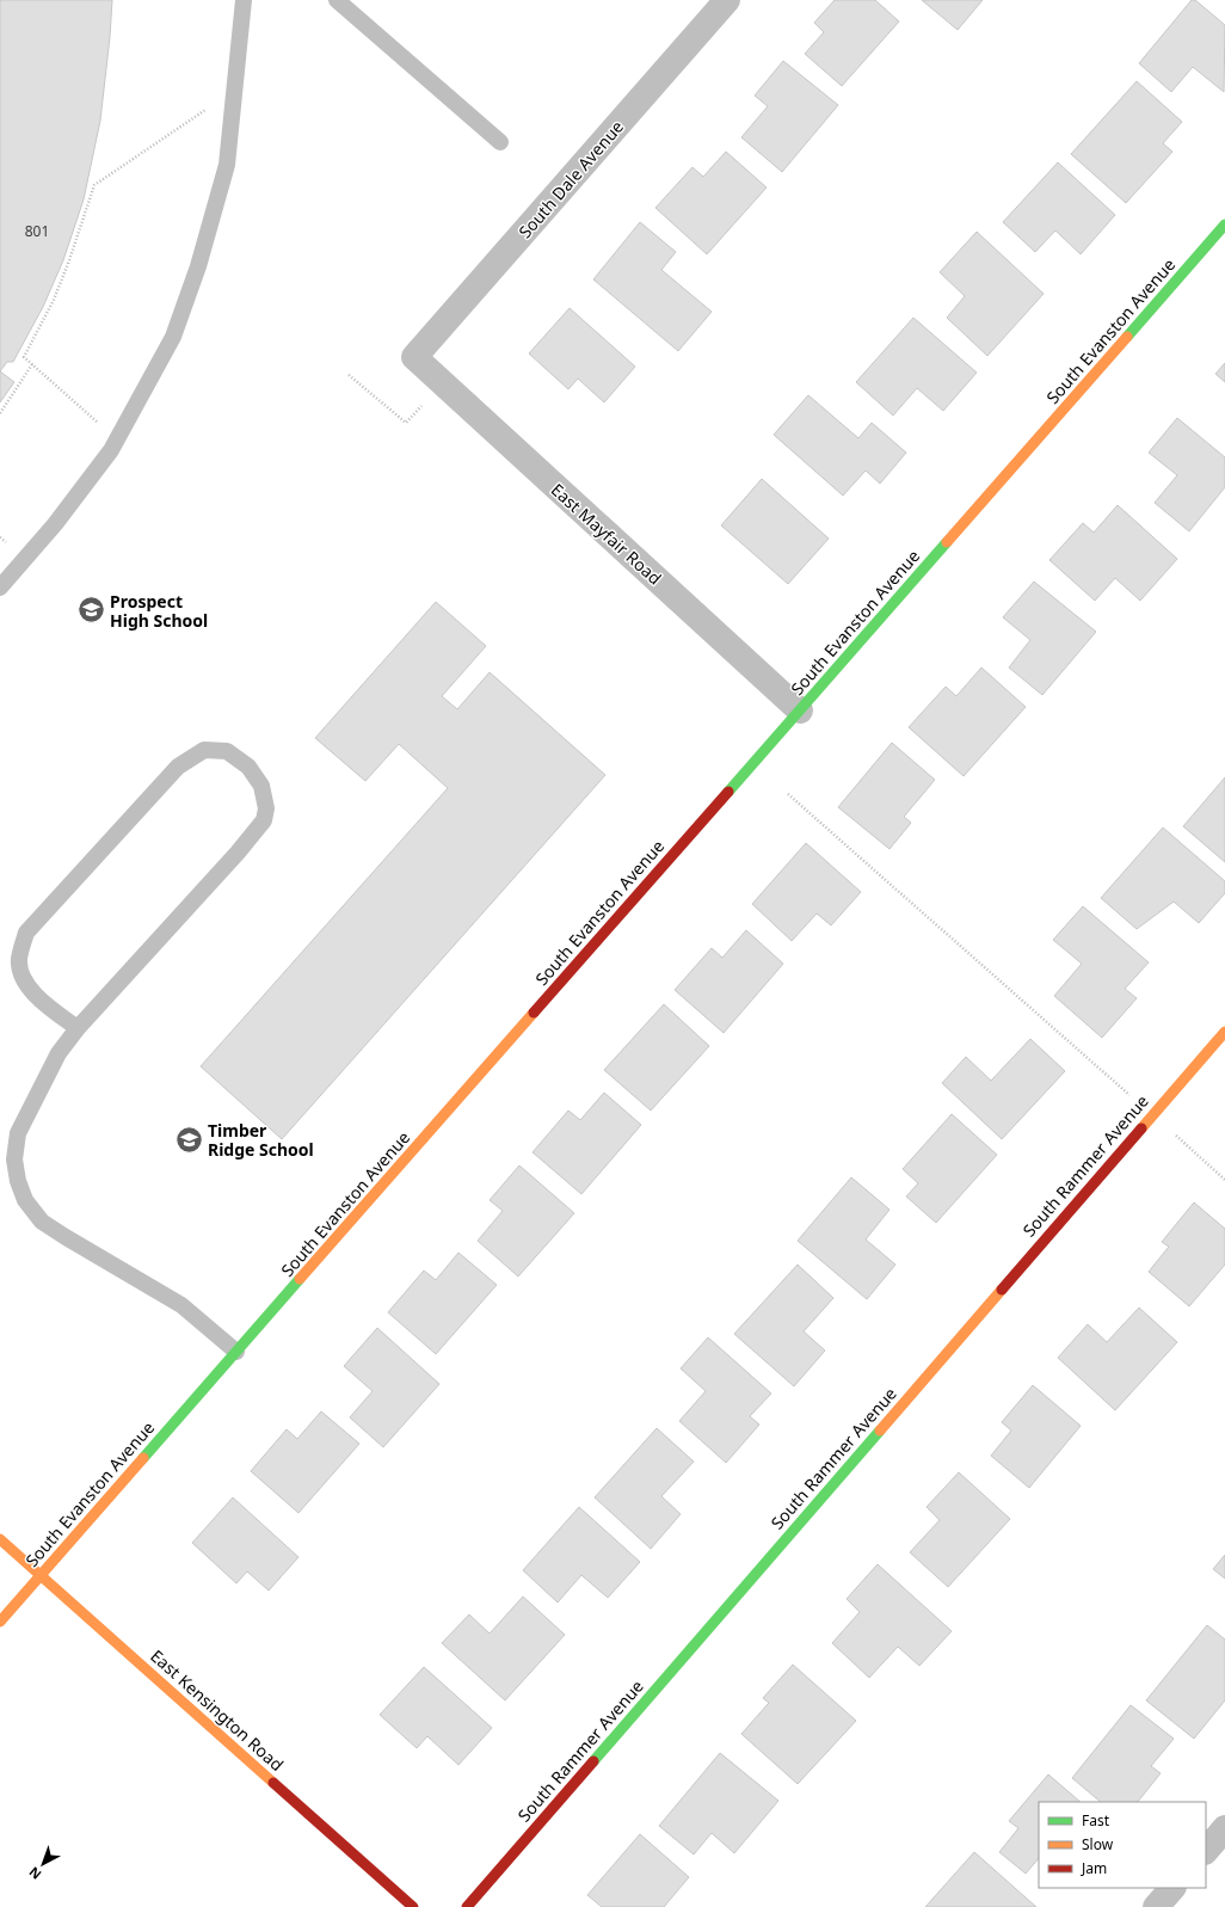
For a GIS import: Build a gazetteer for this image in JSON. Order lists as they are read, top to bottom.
{
  "streets": {
    "street": [
      "South Dale Avenue",
      "South Evanston Avenue",
      "East Mayfair Road",
      "South Rammer Avenue",
      "East Kensington Road"
    ]
  },
  "crossings": [
    ["South Dale Avenue", "East Mayfair Road"],
    ["South Evanston Avenue", "East Mayfair Road"],
    ["South Evanston Avenue", "East Kensington Road"]
  ],
  "places": {
    "school or university": ["Prospect High School", "Timber Ridge School"]
  },
  "house_numbers": ["801"],
  "legend": ["Fast", "Slow", "Jam"],
  "north": "bottom left"
}
